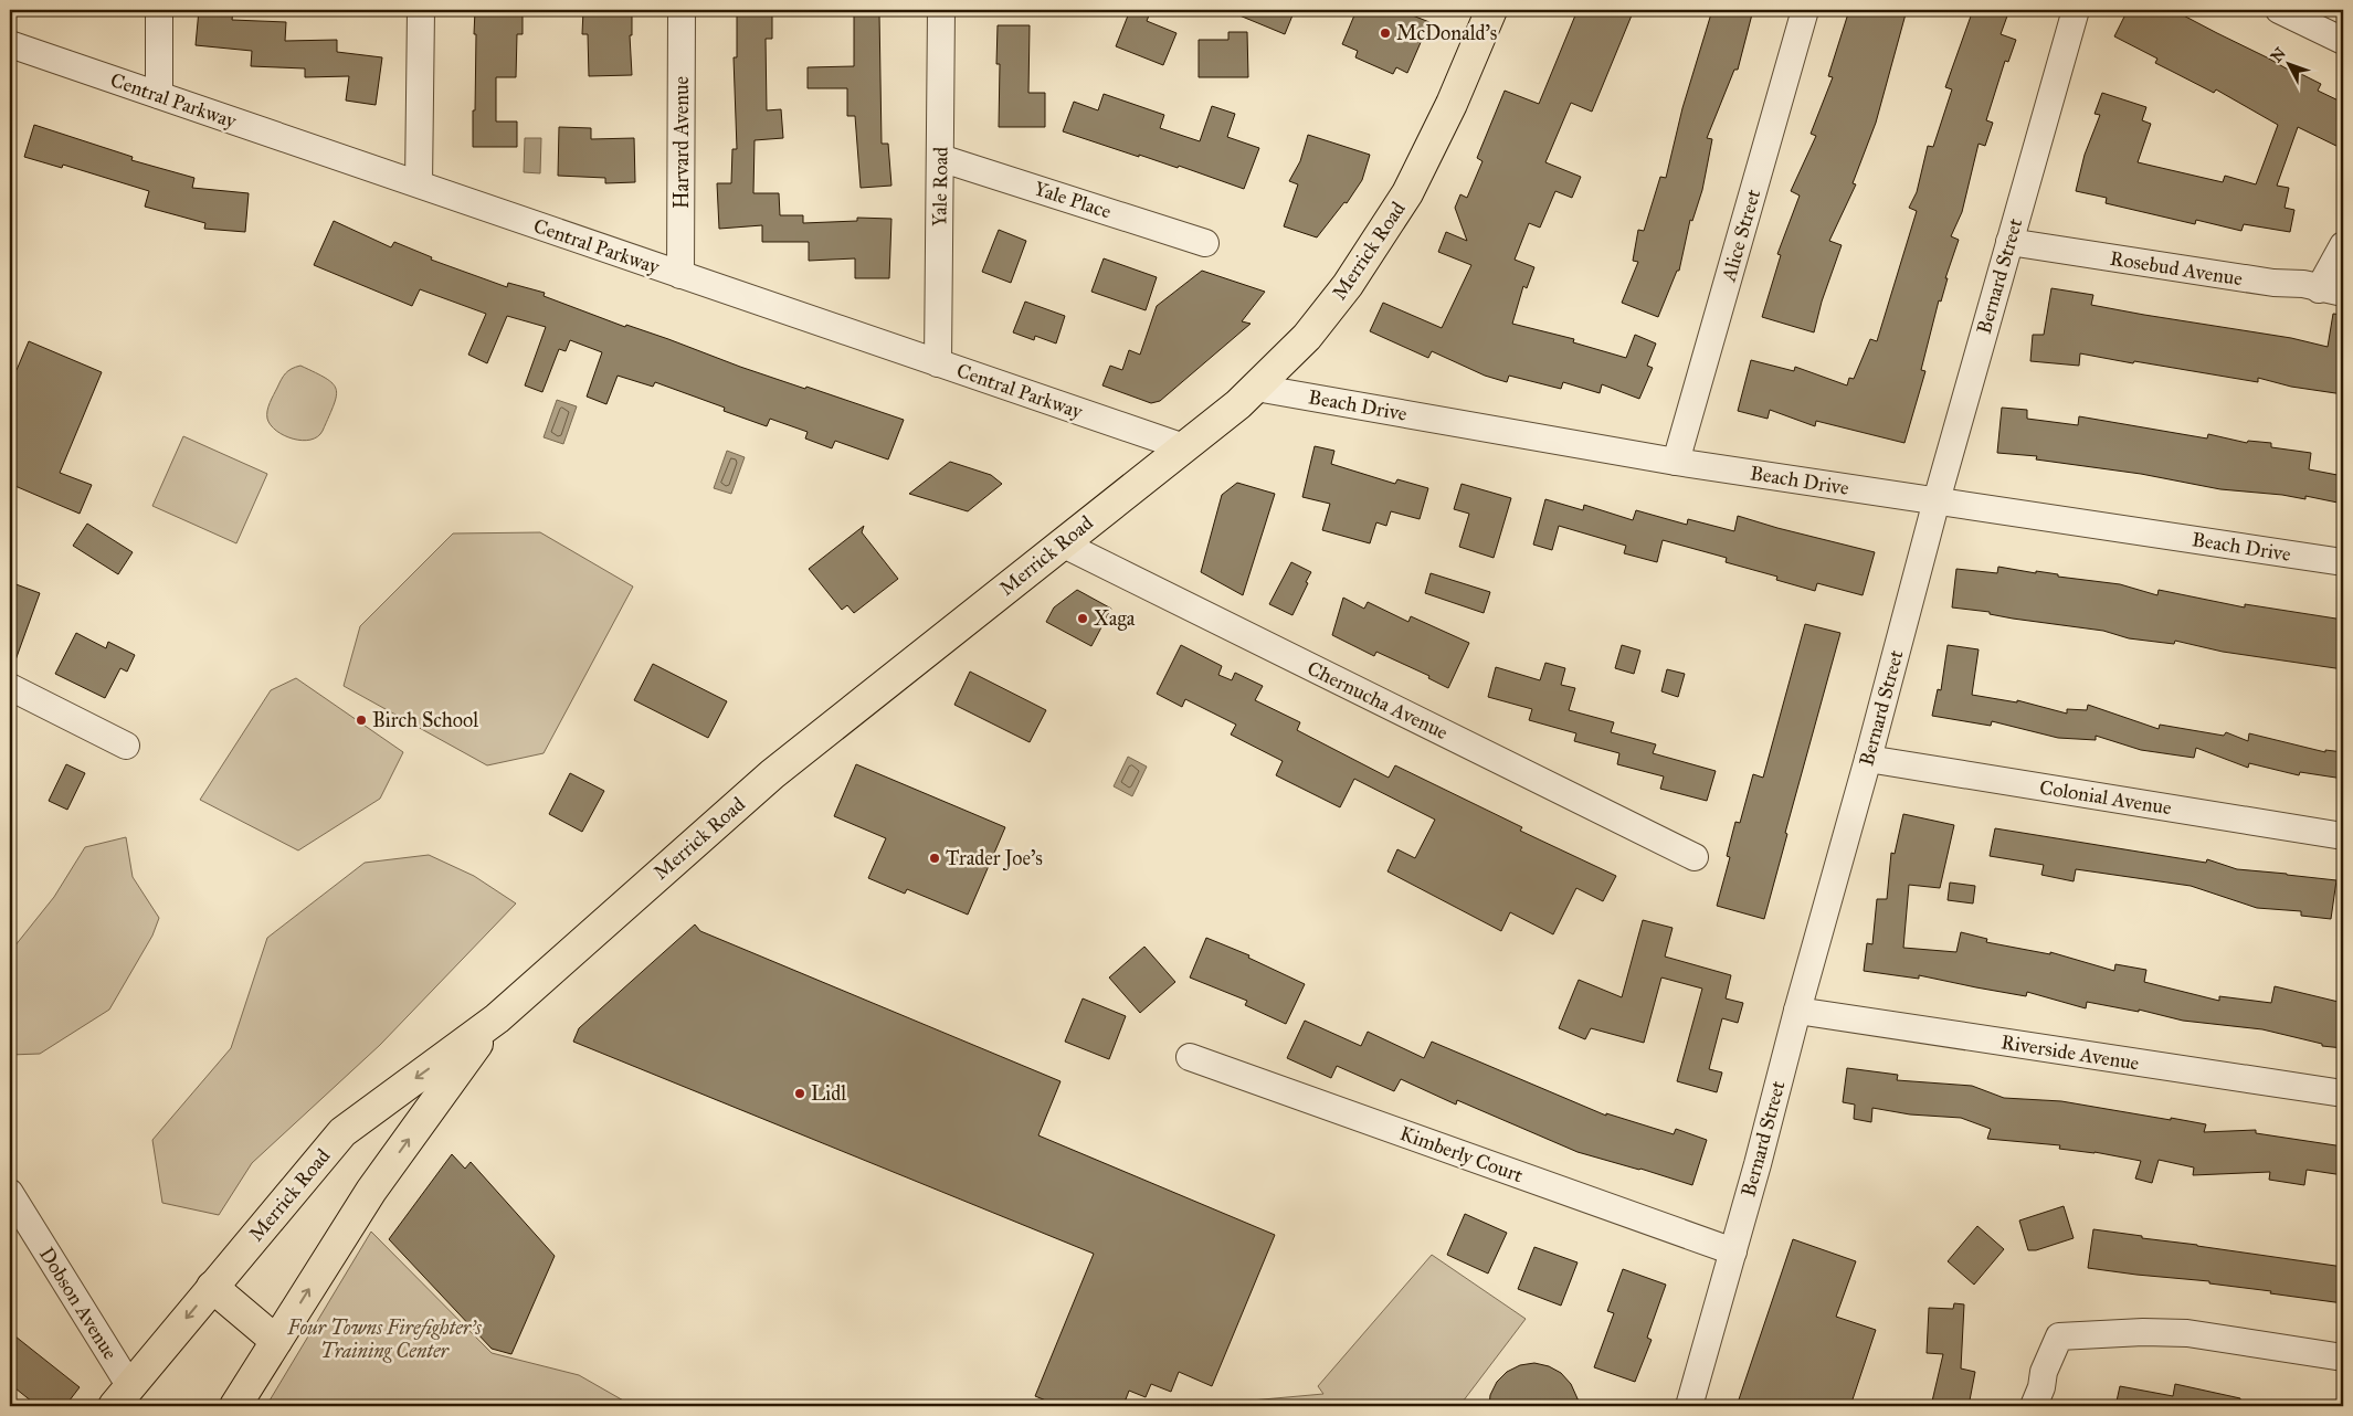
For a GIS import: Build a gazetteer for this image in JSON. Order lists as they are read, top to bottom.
{
  "streets": {
    "main road": ["Merrick Road"],
    "street": [
      "Central Parkway",
      "Harvard Avenue",
      "Yale Road",
      "Yale Place",
      "Alice Street",
      "Rosebud Avenue",
      "Bernard Street",
      "Beach Drive",
      "Chernucha Avenue",
      "Colonial Avenue",
      "Riverside Avenue",
      "Kimberly Court",
      "Dobson Avenue"
    ]
  },
  "crossings": [
    ["Central Parkway", "Harvard Avenue"],
    ["Central Parkway", "Yale Road"],
    ["Central Parkway", "Merrick Road"],
    ["Yale Road", "Yale Place"],
    ["Alice Street", "Beach Drive"],
    ["Merrick Road", "Beach Drive"],
    ["Merrick Road", "Chernucha Avenue"],
    ["Merrick Road", "Dobson Avenue"],
    ["Rosebud Avenue", "Bernard Street"],
    ["Bernard Street", "Beach Drive"],
    ["Bernard Street", "Colonial Avenue"],
    ["Bernard Street", "Riverside Avenue"],
    ["Bernard Street", "Kimberly Court"]
  ],
  "parks": ["Four Towns Firefighter's Training Center"],
  "places": [
    "McDonald's",
    "Xaga",
    "Birch School",
    "Trader Joe's",
    "Lidl"
  ],
  "north": "top left"
}
